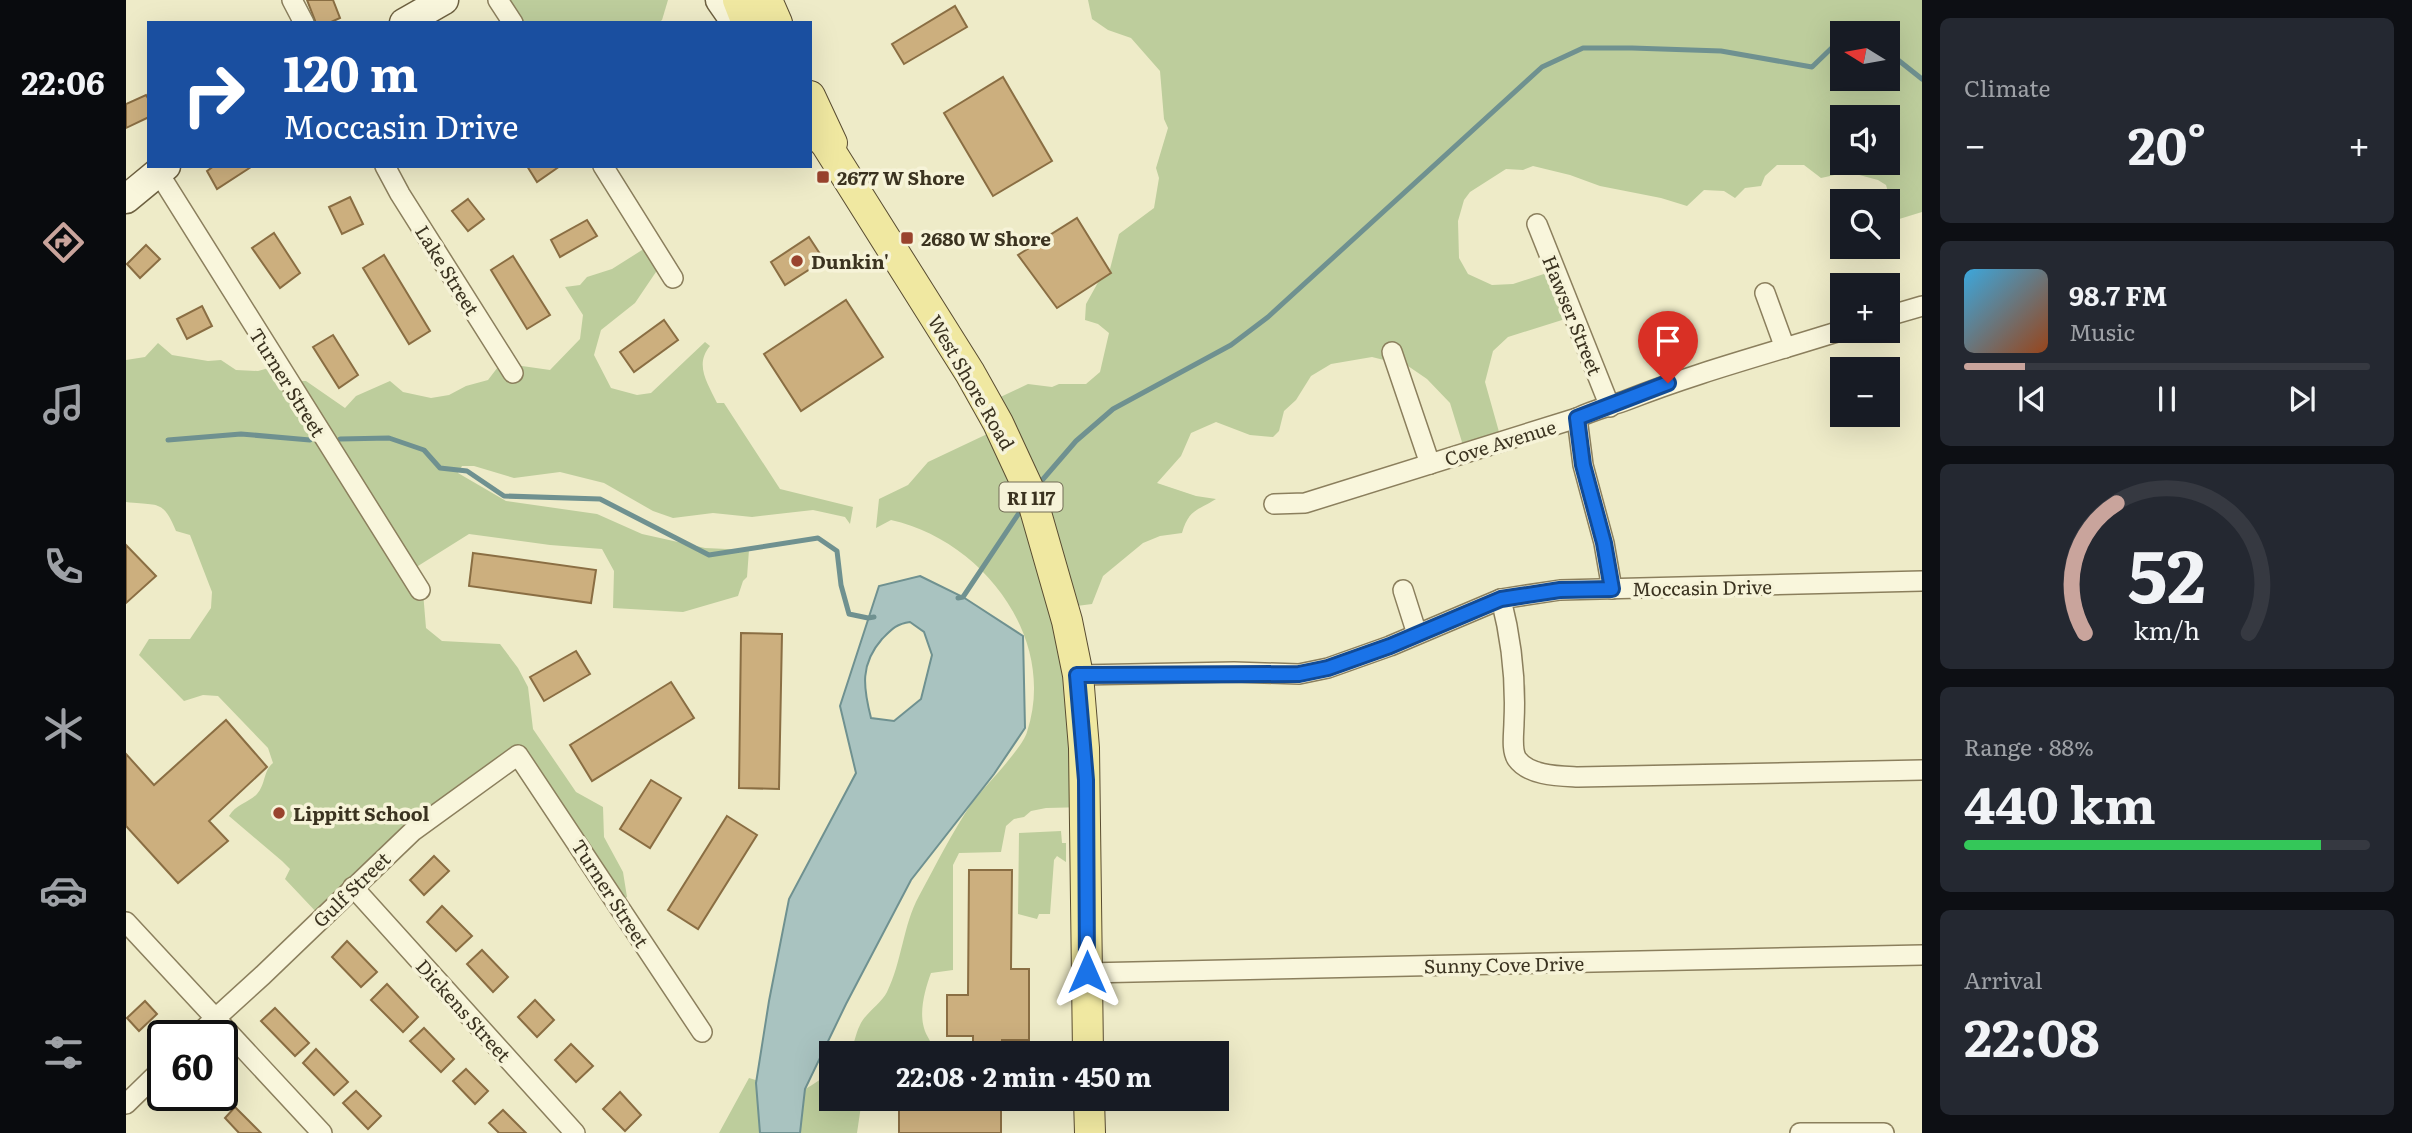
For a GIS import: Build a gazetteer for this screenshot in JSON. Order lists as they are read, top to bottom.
{
  "streets": {
    "main road": ["West Shore Road", "RI 117"],
    "street": [
      "Lake Street",
      "Hawser Street",
      "Turner Street",
      "Cove Avenue",
      "Moccasin Drive",
      "Gulf Street",
      "Sunny Cove Drive",
      "Dickens Street"
    ]
  },
  "crossings": [
    ["Hawser Street", "Cove Avenue"],
    ["Turner Street", "Gulf Street"],
    ["West Shore Road", "Moccasin Drive"],
    ["West Shore Road", "Sunny Cove Drive"],
    ["Gulf Street", "Dickens Street"]
  ],
  "places": {
    "transit": ["2677 W Shore", "2680 W Shore"],
    "other": ["Dunkin'", "Lippitt School"]
  },
  "north": "left",
  "page": {
    "tabs": "22:06",
    "tile": [
      "Climate",
      ["Range · 88%", "440 km"],
      ["Arrival", "22:08"]
    ],
    "map_buttons": ["+", "−"],
    "turn": ["120 m", "Moccasin Drive"],
    "heat": ["−", "20°", "+"],
    "song": ["98.7 FM", "Music"],
    "limit": "60",
    "trip": "22:08 · 2 min · 450 m",
    "gauge": ["52", "km/h"]
  }
}
